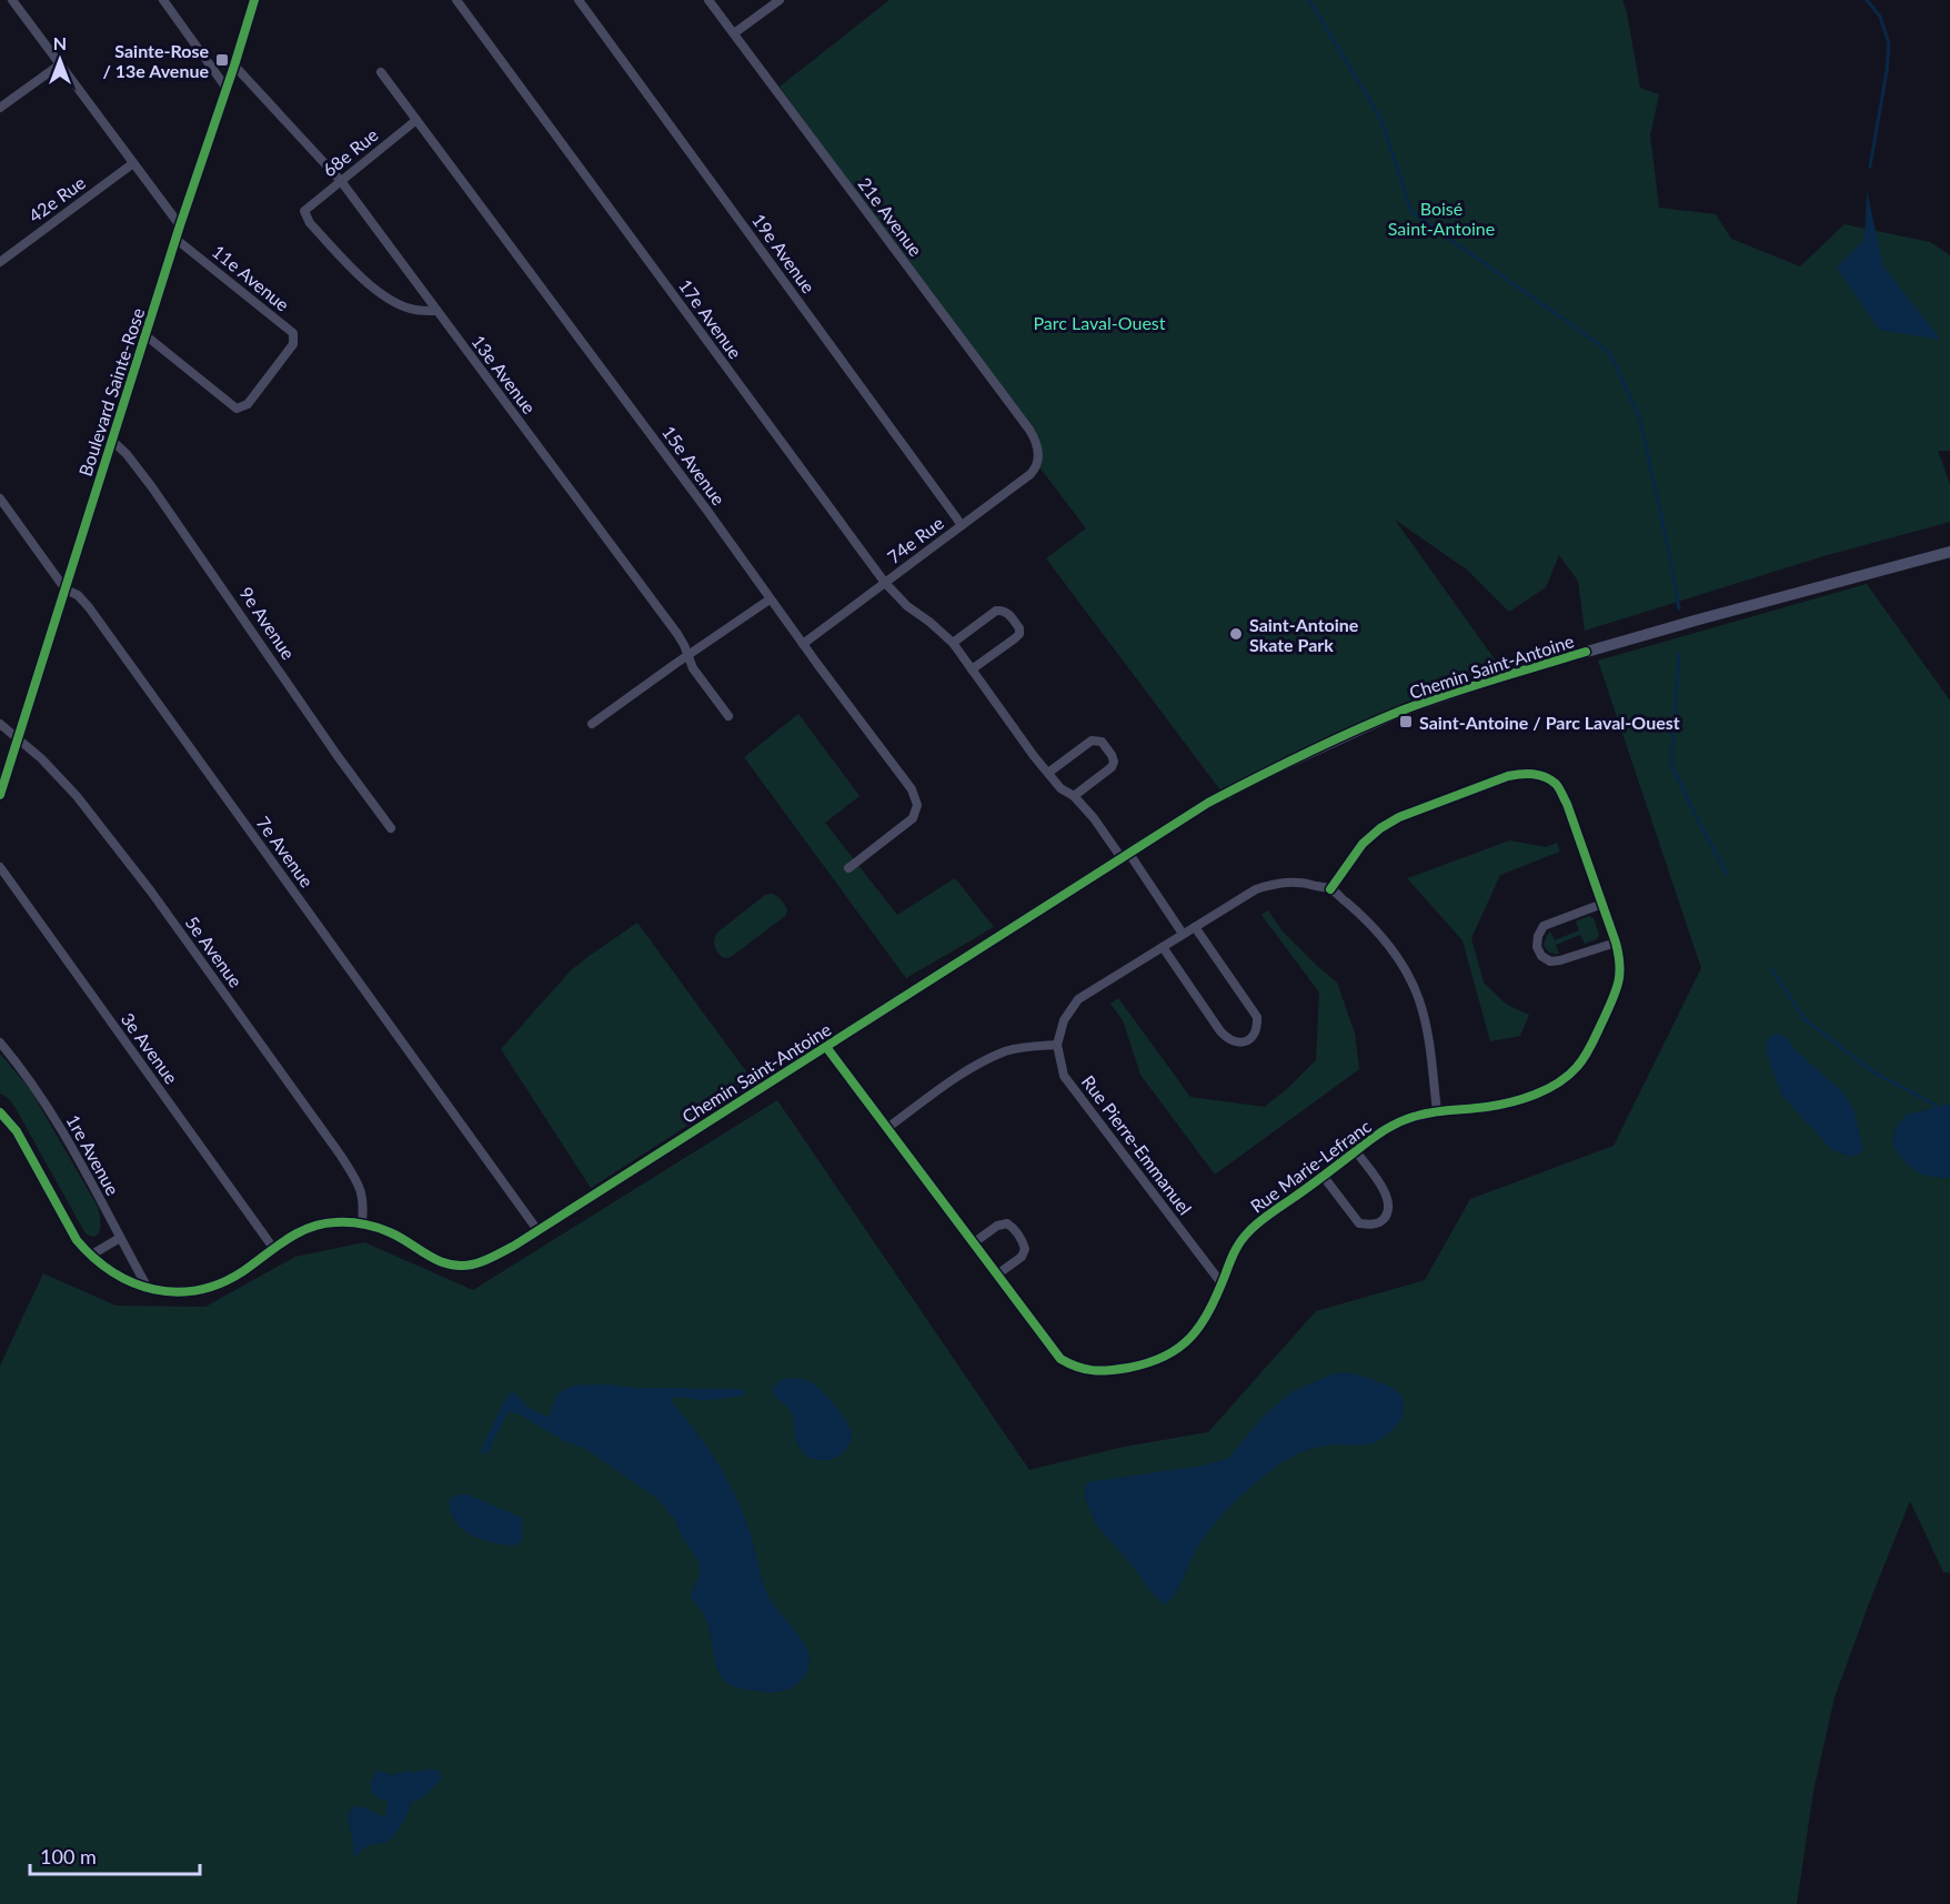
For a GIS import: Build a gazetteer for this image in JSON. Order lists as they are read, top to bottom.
{
  "streets": {
    "street": [
      "68e Rue",
      "42e Rue",
      "21e Avenue",
      "19e Avenue",
      "11e Avenue",
      "17e Avenue",
      "13e Avenue",
      "Boulevard Sainte-Rose",
      "15e Avenue",
      "74e Rue",
      "9e Avenue",
      "Chemin Saint-Antoine",
      "7e Avenue",
      "5e Avenue",
      "3e Avenue",
      "Rue Pierre-Emmanuel",
      "1re Avenue",
      "Rue Marie-Lefranc"
    ]
  },
  "crossings": [
    ["68e Rue", "13e Avenue"],
    ["68e Rue", "15e Avenue"],
    ["21e Avenue", "74e Rue"],
    ["19e Avenue", "74e Rue"],
    ["11e Avenue", "Boulevard Sainte-Rose"],
    ["17e Avenue", "74e Rue"],
    ["17e Avenue", "Chemin Saint-Antoine"],
    ["13e Avenue", "Boulevard Sainte-Rose"],
    ["Boulevard Sainte-Rose", "9e Avenue"],
    ["Boulevard Sainte-Rose", "7e Avenue"],
    ["Boulevard Sainte-Rose", "5e Avenue"],
    ["15e Avenue", "74e Rue"],
    ["Chemin Saint-Antoine", "7e Avenue"],
    ["Chemin Saint-Antoine", "5e Avenue"],
    ["Chemin Saint-Antoine", "3e Avenue"],
    ["Chemin Saint-Antoine", "1re Avenue"],
    ["Chemin Saint-Antoine", "Rue Marie-Lefranc"],
    ["Rue Pierre-Emmanuel", "Rue Marie-Lefranc"]
  ],
  "parks": ["Boisé Saint-Antoine", "Parc Laval-Ouest"],
  "places": {
    "transit": ["Sainte-Rose / 13e Avenue", "Saint-Antoine / Parc Laval-Ouest"],
    "other": ["Saint-Antoine Skate Park"]
  },
  "scale_bar": "100 m",
  "north": "top"
}
